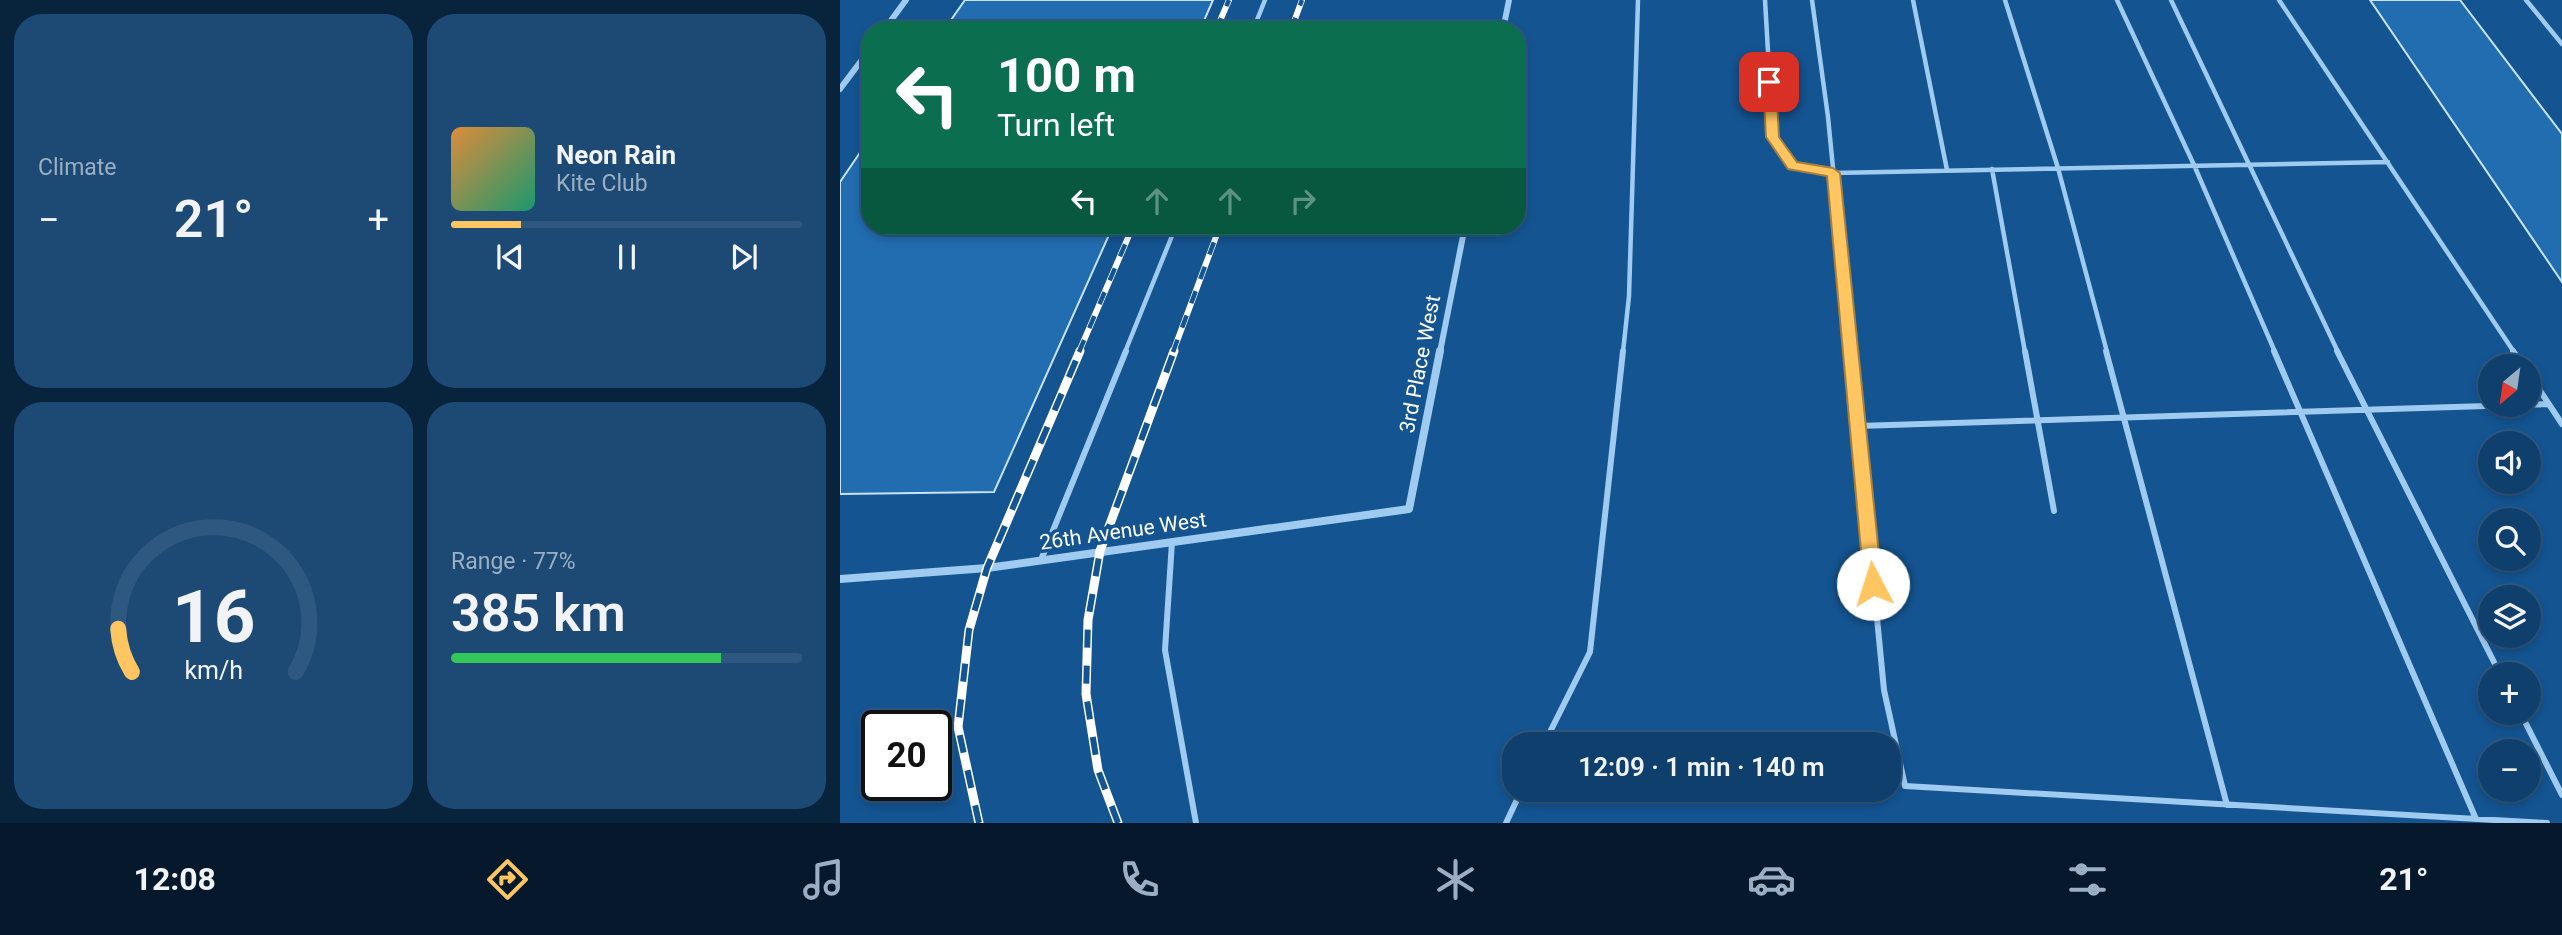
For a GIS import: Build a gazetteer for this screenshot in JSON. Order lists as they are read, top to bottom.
{
  "streets": {
    "street": ["3rd Place West", "26th Avenue West"]
  },
  "crossings": [
    ["3rd Place West", "26th Avenue West"]
  ],
  "north": "bottom left",
  "page": {
    "tile": [
      "Climate",
      ["Range · 77%", "385 km"]
    ],
    "turn": ["100 m", "Turn left"],
    "song": ["Neon Rain", "Kite Club"],
    "heat": ["−", "21°", "+"],
    "map_buttons": ["+", "−"],
    "limit": "20",
    "trip": "12:09 · 1 min · 140 m",
    "tabs": ["12:08", "21°"],
    "gauge": ["16", "km/h"]
  }
}
